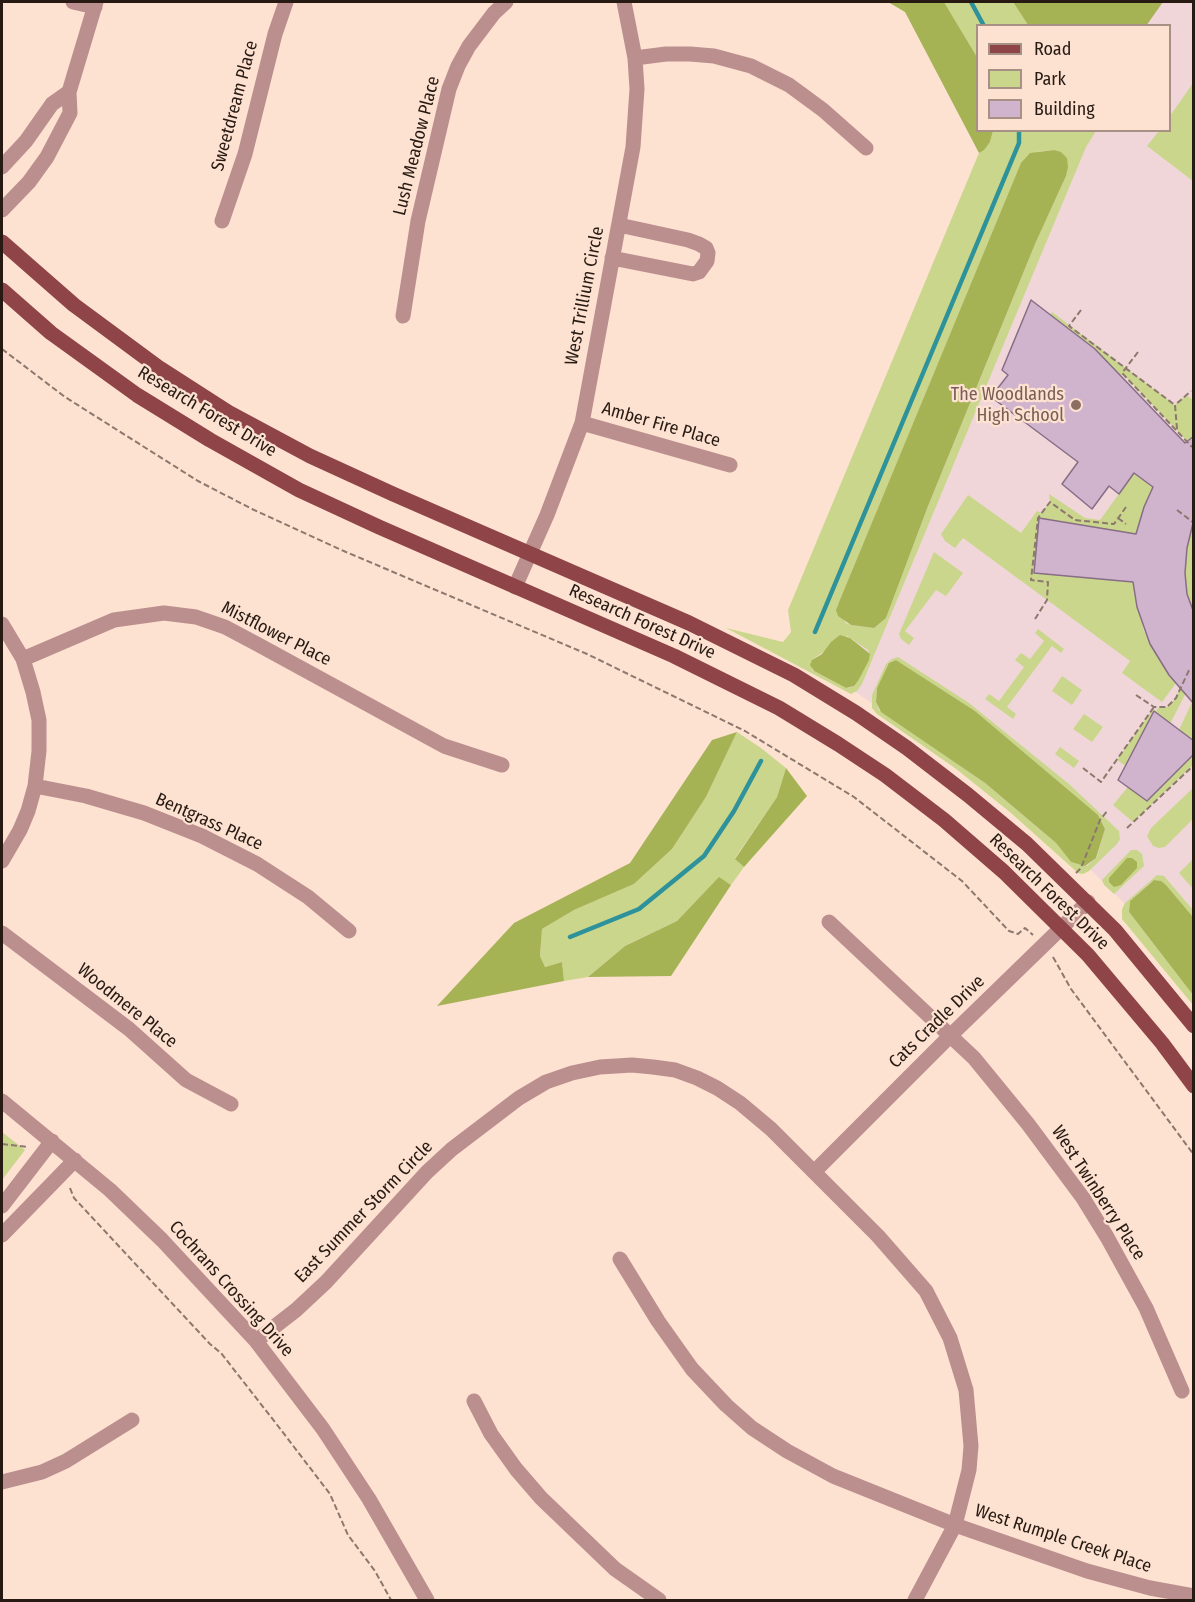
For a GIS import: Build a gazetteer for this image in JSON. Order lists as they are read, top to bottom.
{
  "streets": {
    "main road": ["Research Forest Drive"],
    "street": [
      "Sweetdream Place",
      "Lush Meadow Place",
      "West Trillium Circle",
      "Amber Fire Place",
      "Mistflower Place",
      "Bentgrass Place",
      "Woodmere Place",
      "Cats Cradle Drive",
      "West Twinberry Place",
      "East Summer Storm Circle",
      "Cochrans Crossing Drive",
      "West Rumple Creek Place"
    ]
  },
  "crossings": [
    ["West Trillium Circle", "Research Forest Drive"],
    ["West Trillium Circle", "Amber Fire Place"],
    ["Research Forest Drive", "Cats Cradle Drive"],
    ["Cats Cradle Drive", "West Twinberry Place"],
    ["Cats Cradle Drive", "East Summer Storm Circle"],
    ["East Summer Storm Circle", "Cochrans Crossing Drive"],
    ["East Summer Storm Circle", "West Rumple Creek Place"]
  ],
  "places": ["The Woodlands High School"],
  "legend": ["Road", "Park", "Building"]
}
